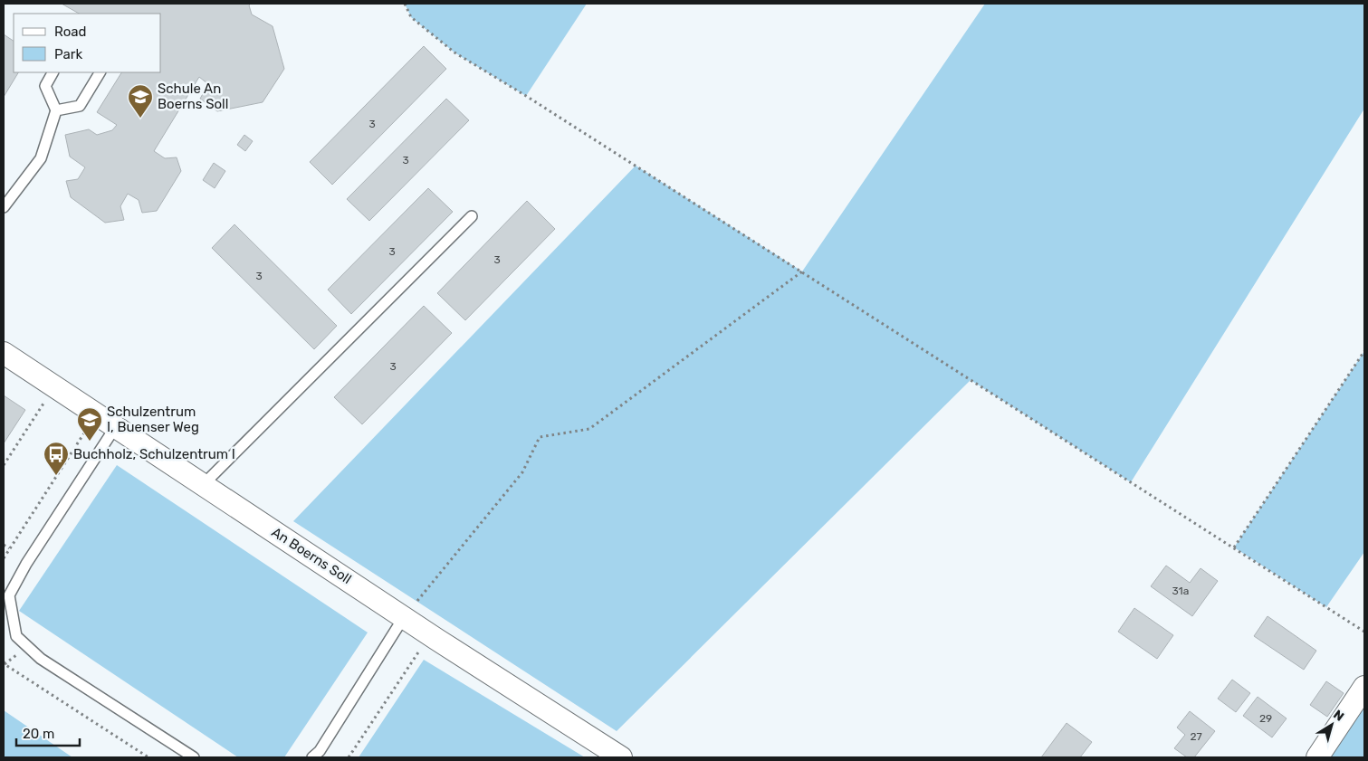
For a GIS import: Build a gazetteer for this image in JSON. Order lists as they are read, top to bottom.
{
  "streets": {
    "street": ["An Boerns Soll"]
  },
  "places": {
    "school or university": ["Schule An Boerns Soll", "Schulzentrum I, Buenser Weg"],
    "bus stop": ["Buchholz, Schulzentrum I"]
  },
  "house_numbers": [
    "3",
    "3",
    "3",
    "3",
    "3",
    "3",
    "31a",
    "29",
    "27"
  ],
  "legend": ["Road", "Park"],
  "scale_bar": "20 m",
  "north": "top right"
}
